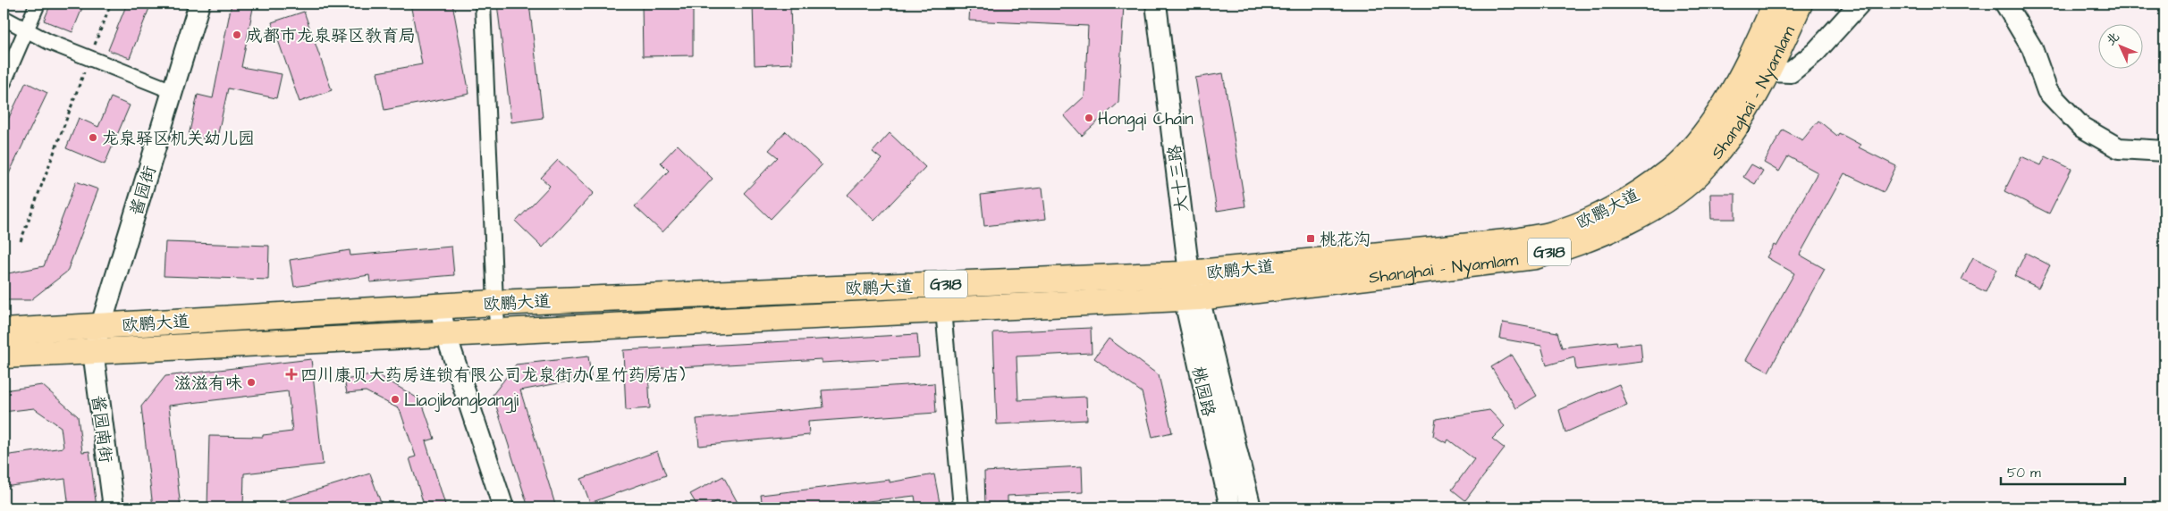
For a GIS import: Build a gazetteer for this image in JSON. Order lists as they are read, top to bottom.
{
  "streets": {
    "highway": ["Shanghai - Nyamlam", "欧鹏大道", "G318"],
    "street": [
      "大十三路",
      "酱园街",
      "桃园路",
      "酱园南街"
    ]
  },
  "crossings": [
    ["Shanghai - Nyamlam", "欧鹏大道"],
    ["Shanghai - Nyamlam", "桃园路"],
    ["大十三路", "欧鹏大道"],
    ["大十三路", "桃园路"],
    ["酱园街", "欧鹏大道"],
    ["酱园街", "酱园南街"],
    ["欧鹏大道", "桃园路"],
    ["欧鹏大道", "酱园南街"]
  ],
  "places": {
    "other": [
      "成都市龙泉驿区教育局",
      "Hongqi Chain",
      "龙泉驿区机关幼儿园",
      "滋滋有味",
      "Liaojibangbangji"
    ],
    "transit": ["桃花沟"],
    "health": ["四川康贝大药房连锁有限公司龙泉街办(星竹药房店)"]
  },
  "scale_bar": "50 m",
  "north": "top left"
}
